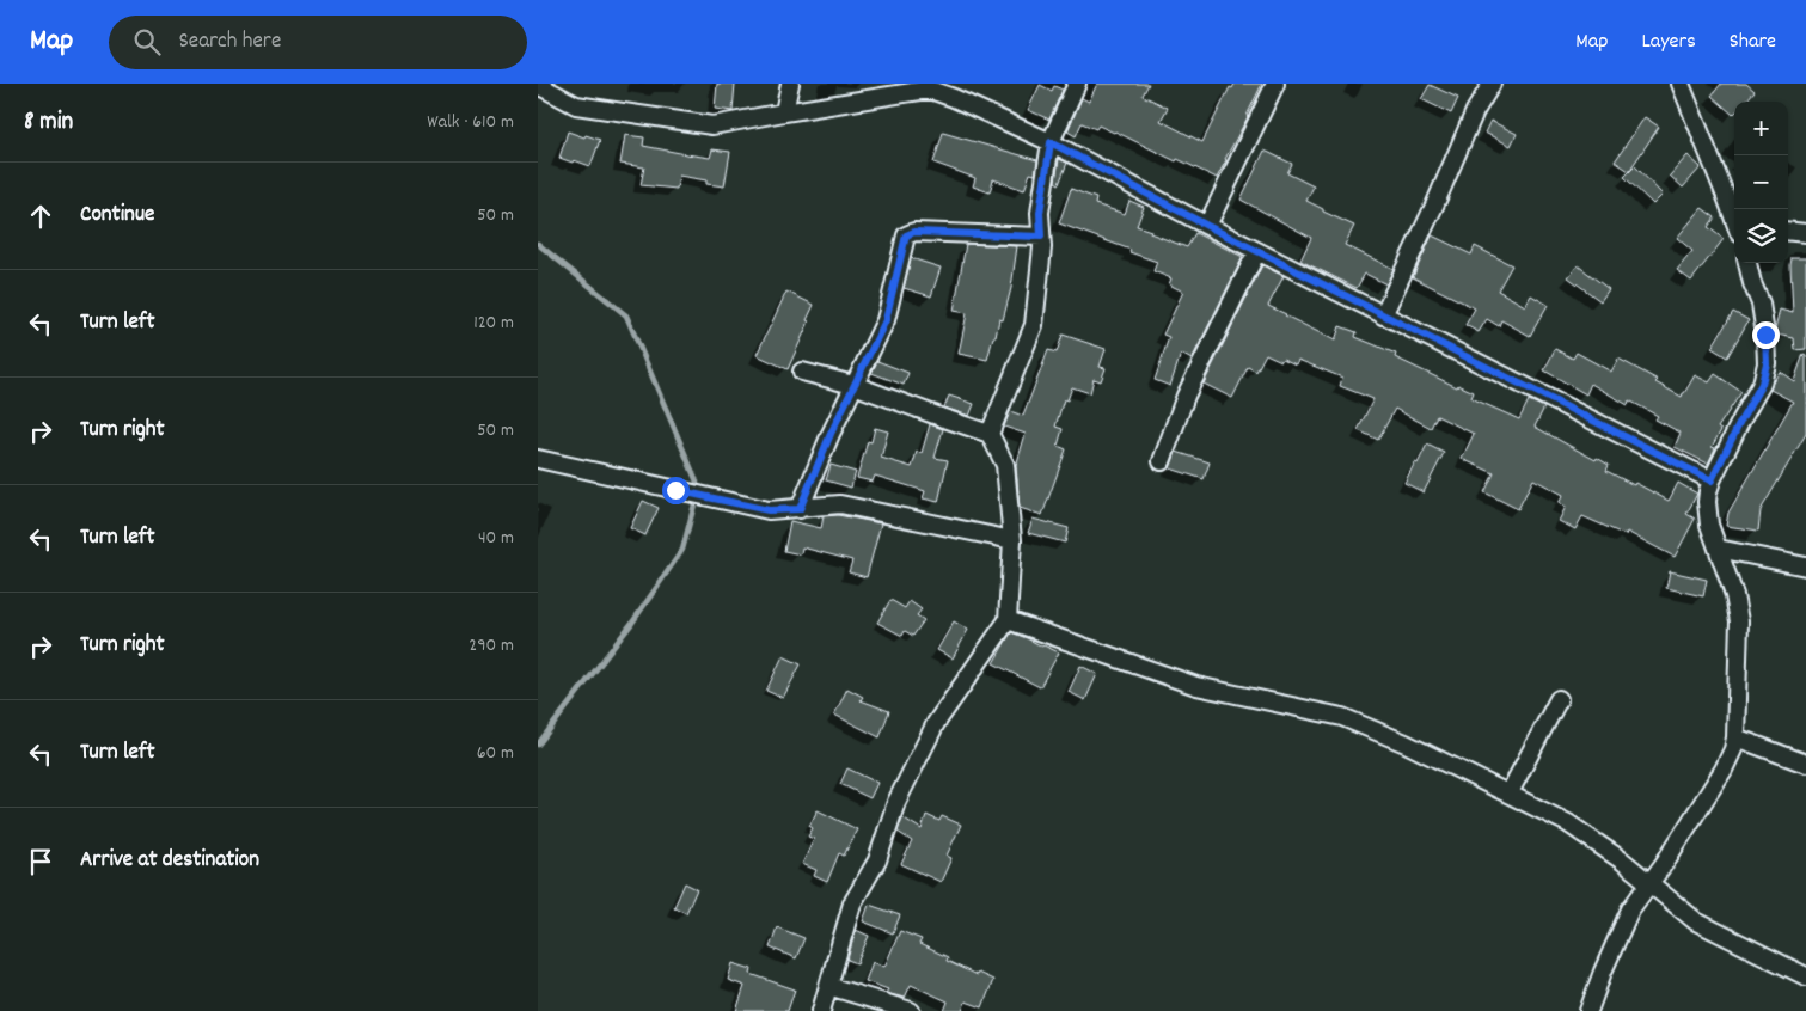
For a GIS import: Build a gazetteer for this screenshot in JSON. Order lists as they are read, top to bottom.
{
  "page": {
    "header": "Map",
    "search": "Search here",
    "nav": ["Map", "Layers", "Share"],
    "heading": ["8 min", "Walk · 610 m"],
    "map_buttons": ["+", "−"],
    "list": [
      ["Continue", "50 m"],
      ["Turn left", "120 m"],
      ["Turn right", "50 m"],
      ["Turn left", "40 m"],
      ["Turn right", "290 m"],
      ["Turn left", "60 m"],
      "Arrive at destination"
    ]
  }
}
